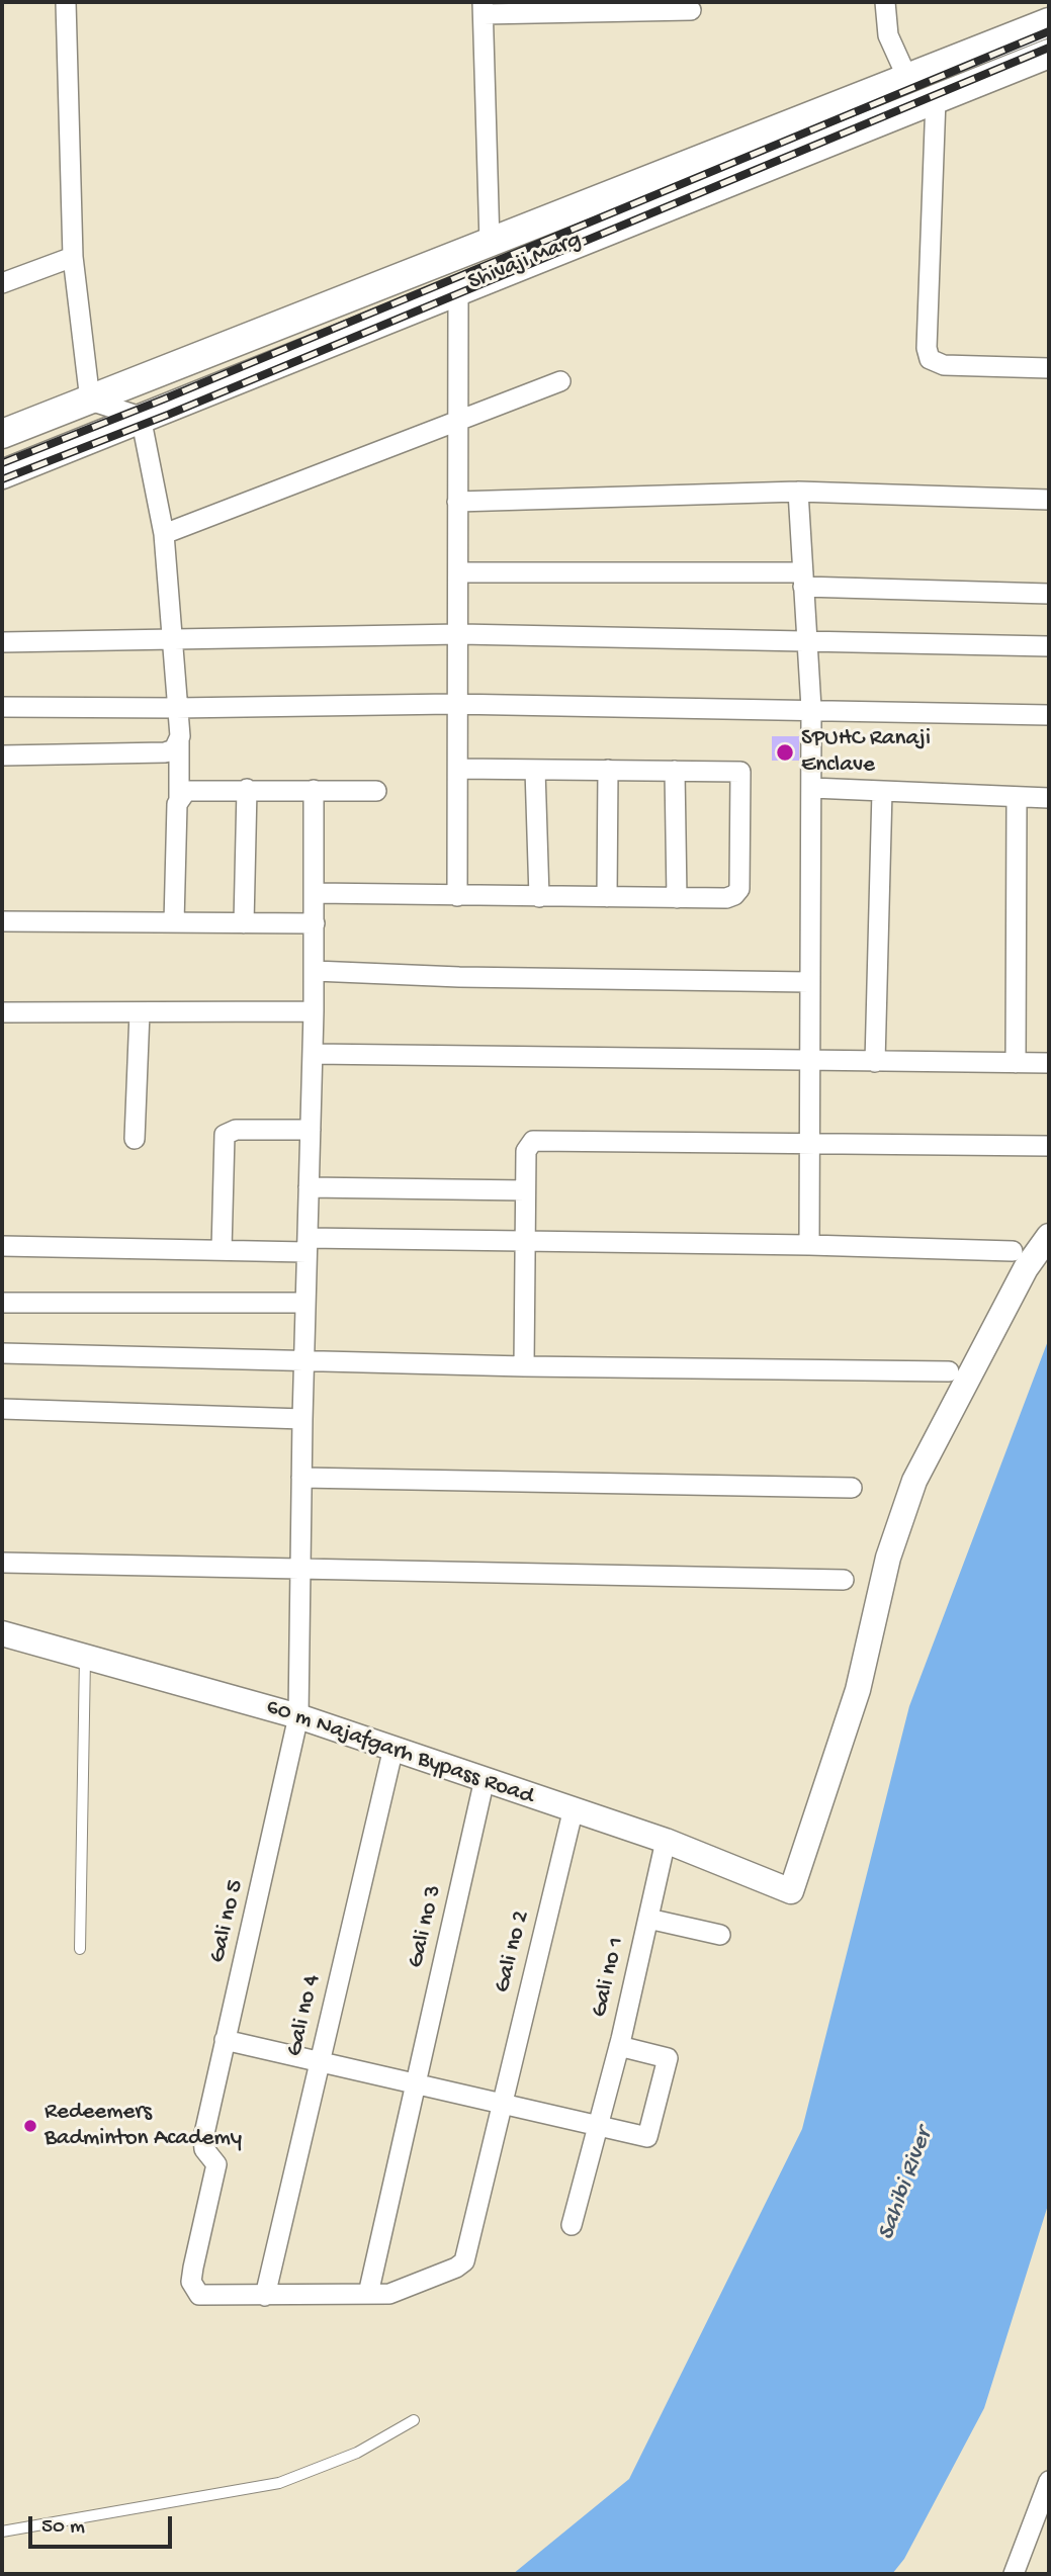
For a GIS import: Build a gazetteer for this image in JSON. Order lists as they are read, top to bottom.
{
  "streets": {
    "main road": ["Shivaji Marg"],
    "street": [
      "60 m Najafgarh Bypass Road",
      "Gali no 5",
      "Gali no 3",
      "Gali no 2",
      "Gali no 1",
      "Gali no 4"
    ]
  },
  "crossings": [
    ["60 m Najafgarh Bypass Road", "Gali no 5"],
    ["60 m Najafgarh Bypass Road", "Gali no 3"],
    ["60 m Najafgarh Bypass Road", "Gali no 2"],
    ["60 m Najafgarh Bypass Road", "Gali no 1"],
    ["60 m Najafgarh Bypass Road", "Gali no 4"],
    ["Gali no 5", "Gali no 4"],
    ["Gali no 3", "Gali no 2"]
  ],
  "water": ["Sahibi River"],
  "places": ["SPUHC Ranaji Enclave", "Redeemers Badminton Academy"],
  "scale_bar": "50 m"
}
